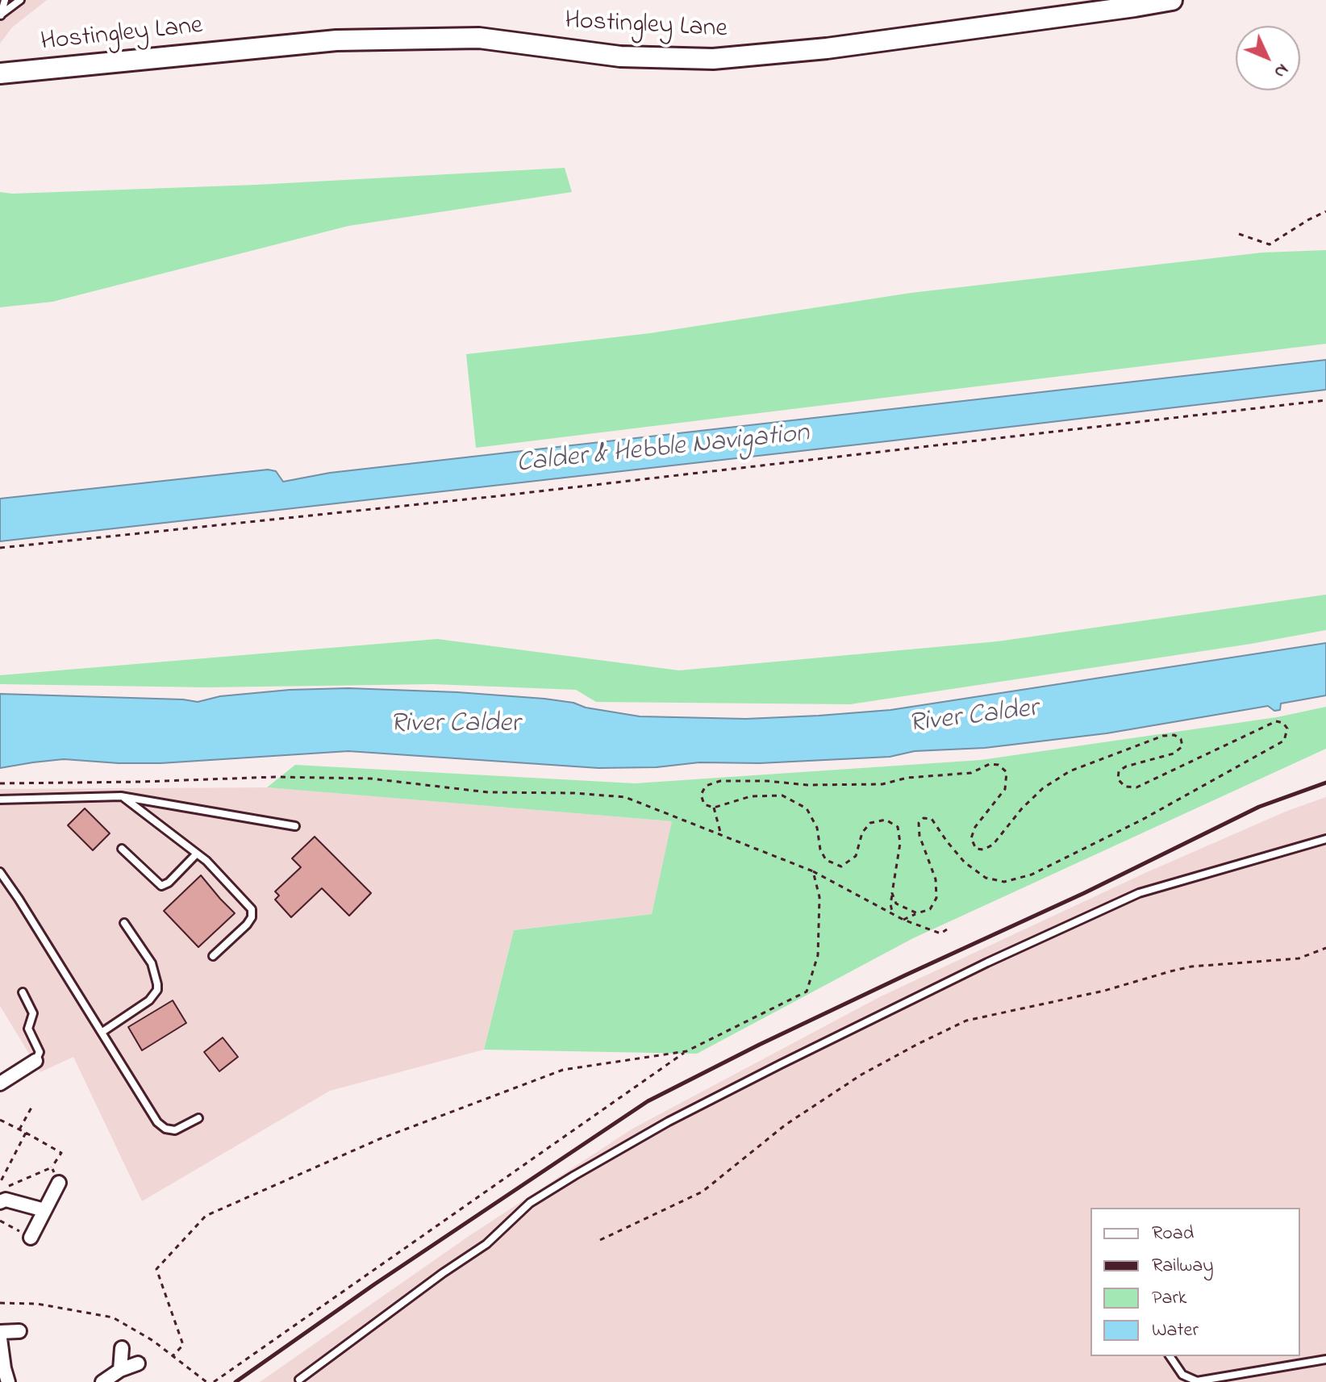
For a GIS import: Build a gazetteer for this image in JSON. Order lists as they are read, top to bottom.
{
  "streets": {
    "main road": ["Hostingley Lane"]
  },
  "water": ["Calder & Hebble Navigation", "River Calder"],
  "legend": [
    "Road",
    "Railway",
    "Park",
    "Water"
  ],
  "north": "bottom right"
}
